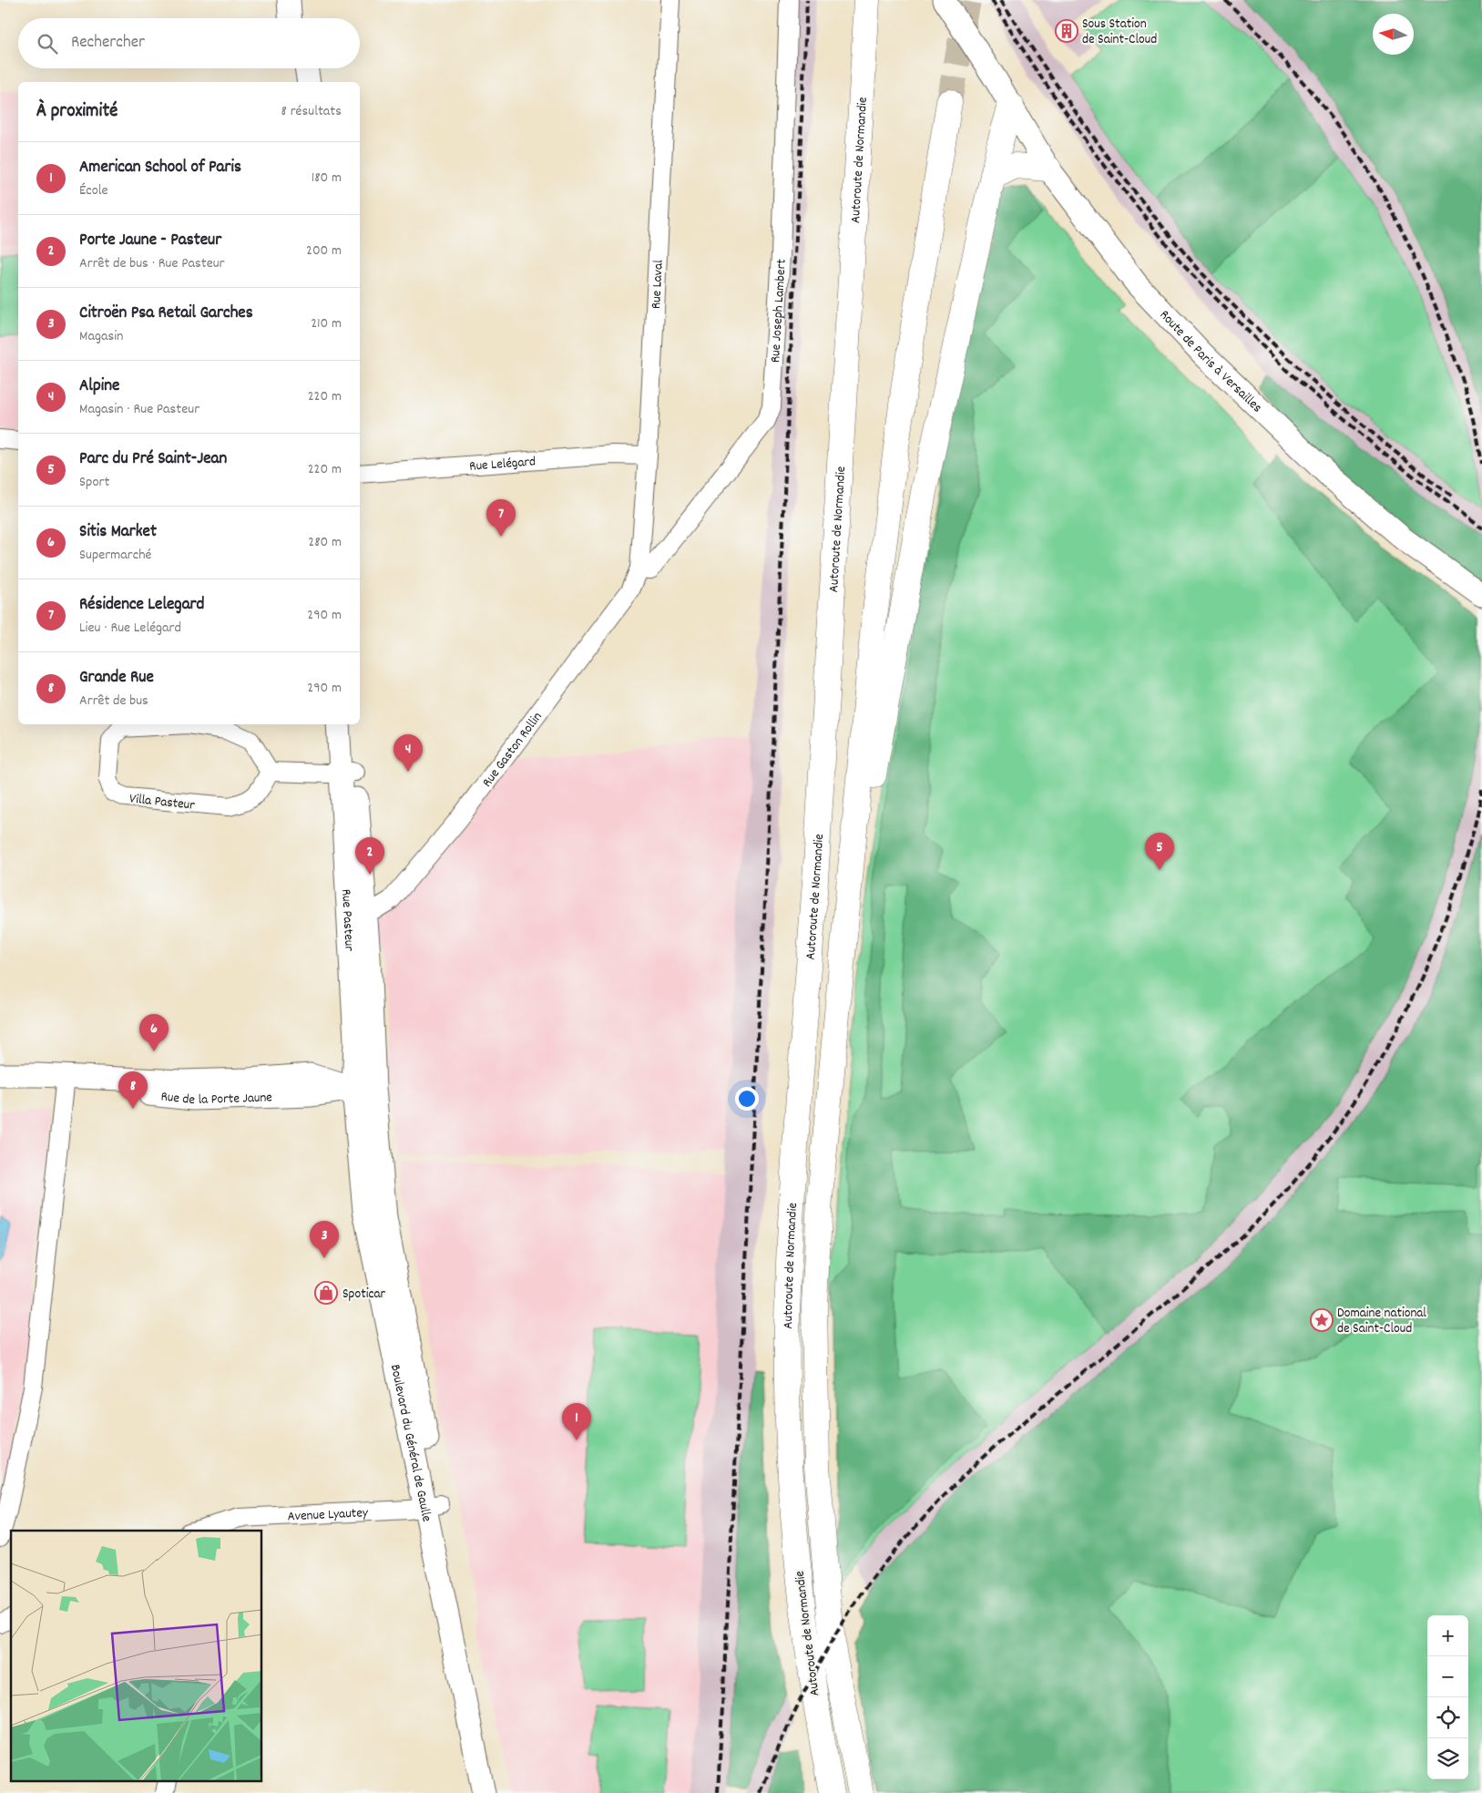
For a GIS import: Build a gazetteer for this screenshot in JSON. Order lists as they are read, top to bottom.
{
  "streets": {
    "highway": ["Autoroute de Normandie"],
    "main road": [
      "Route de Paris à Versailles",
      "Rue Pasteur",
      "Rue de la Porte Jaune",
      "Boulevard du Général de Gaulle"
    ],
    "street": [
      "Rue Laval",
      "Rue Joseph Lambert",
      "Rue Lelégard",
      "Rue Gaston Rollin",
      "Villa Pasteur",
      "Avenue Lyautey"
    ]
  },
  "crossings": [
    ["Rue Laval", "Rue Joseph Lambert"],
    ["Rue Laval", "Rue Lelégard"],
    ["Rue Laval", "Rue Gaston Rollin"],
    ["Rue Joseph Lambert", "Rue Gaston Rollin"],
    ["Rue Gaston Rollin", "Rue Pasteur"],
    ["Rue Pasteur", "Rue de la Porte Jaune"],
    ["Rue Pasteur", "Boulevard du Général de Gaulle"],
    ["Rue de la Porte Jaune", "Boulevard du Général de Gaulle"],
    ["Boulevard du Général de Gaulle", "Avenue Lyautey"]
  ],
  "places": {
    "building": ["Sous Station de Saint-Cloud"],
    "shop": ["Spoticar"],
    "place": ["Domaine national de Saint-Cloud"]
  },
  "north": "left",
  "page": {
    "search": "Rechercher",
    "heading": ["À proximité", "8 résultats"],
    "list": [
      {
        "mark": "1",
        "name": "American School of Paris",
        "note": "École",
        "value": "180 m"
      },
      {
        "mark": "2",
        "name": "Porte Jaune - Pasteur",
        "note": "Arrêt de bus · Rue Pasteur",
        "value": "200 m"
      },
      {
        "mark": "3",
        "name": "Citroën Psa Retail Garches",
        "note": "Magasin",
        "value": "210 m"
      },
      {
        "mark": "4",
        "name": "Alpine",
        "note": "Magasin · Rue Pasteur",
        "value": "220 m"
      },
      {
        "mark": "5",
        "name": "Parc du Pré Saint-Jean",
        "note": "Sport",
        "value": "220 m"
      },
      {
        "mark": "6",
        "name": "Sitis Market",
        "note": "Supermarché",
        "value": "280 m"
      },
      {
        "mark": "7",
        "name": "Résidence Lelegard",
        "note": "Lieu · Rue Lelégard",
        "value": "290 m"
      },
      {
        "mark": "8",
        "name": "Grande Rue",
        "note": "Arrêt de bus",
        "value": "290 m"
      }
    ],
    "pins": [
      "7",
      "4",
      "5",
      "2",
      "6",
      "8",
      "3",
      "1"
    ],
    "map_buttons": ["+", "−"]
  }
}
